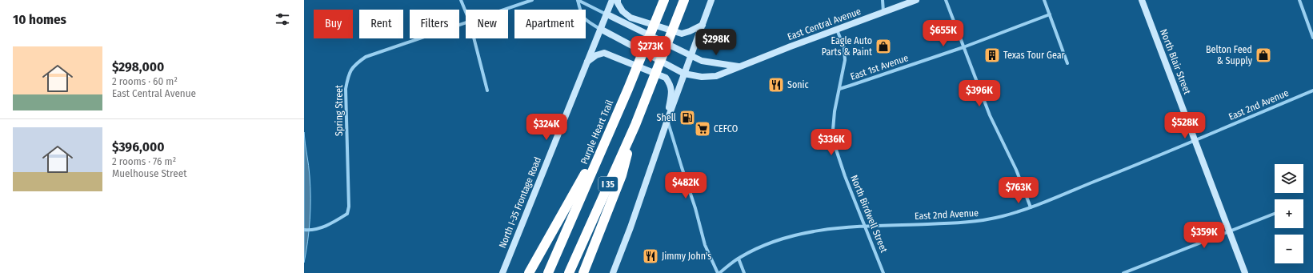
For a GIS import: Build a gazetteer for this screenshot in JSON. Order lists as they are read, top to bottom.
{
  "streets": {
    "highway": ["Purple Heart Trail", "I 35"],
    "main road": ["East Central Avenue", "North Blair Street", "North I-35 Frontage Road"],
    "street": [
      "East 1st Avenue",
      "East 2nd Avenue",
      "Spring Street",
      "North Birdwell Street"
    ]
  },
  "crossings": [
    ["East Central Avenue", "North I-35 Frontage Road"],
    ["East Central Avenue", "North Birdwell Street"],
    ["North Blair Street", "East 2nd Avenue"],
    ["East 1st Avenue", "North Birdwell Street"],
    ["East 2nd Avenue", "North Birdwell Street"]
  ],
  "places": {
    "shop": ["Eagle Auto Parts & Paint", "Belton Feed & Supply"],
    "building": ["Texas Tour Gear"],
    "restaurant": ["Sonic", "Jimmy John's"],
    "fuel station": ["Shell"],
    "supermarket": ["CEFCO"]
  },
  "page": {
    "heading": "10 homes",
    "chip": [
      "Buy",
      "Rent",
      "Filters",
      "New",
      "Apartment"
    ],
    "price": [
      "$655K",
      "$298K",
      "$273K",
      "$396K",
      "$528K",
      "$324K",
      "$336K",
      "$482K",
      "$763K",
      "$359K"
    ],
    "list": [
      {
        "name": "$298,000",
        "note": "2 rooms · 60 m² · East Central Avenue"
      },
      {
        "name": "$396,000",
        "note": "2 rooms · 76 m² · Muelhouse Street"
      }
    ],
    "map_buttons": ["+", "−"]
  }
}
